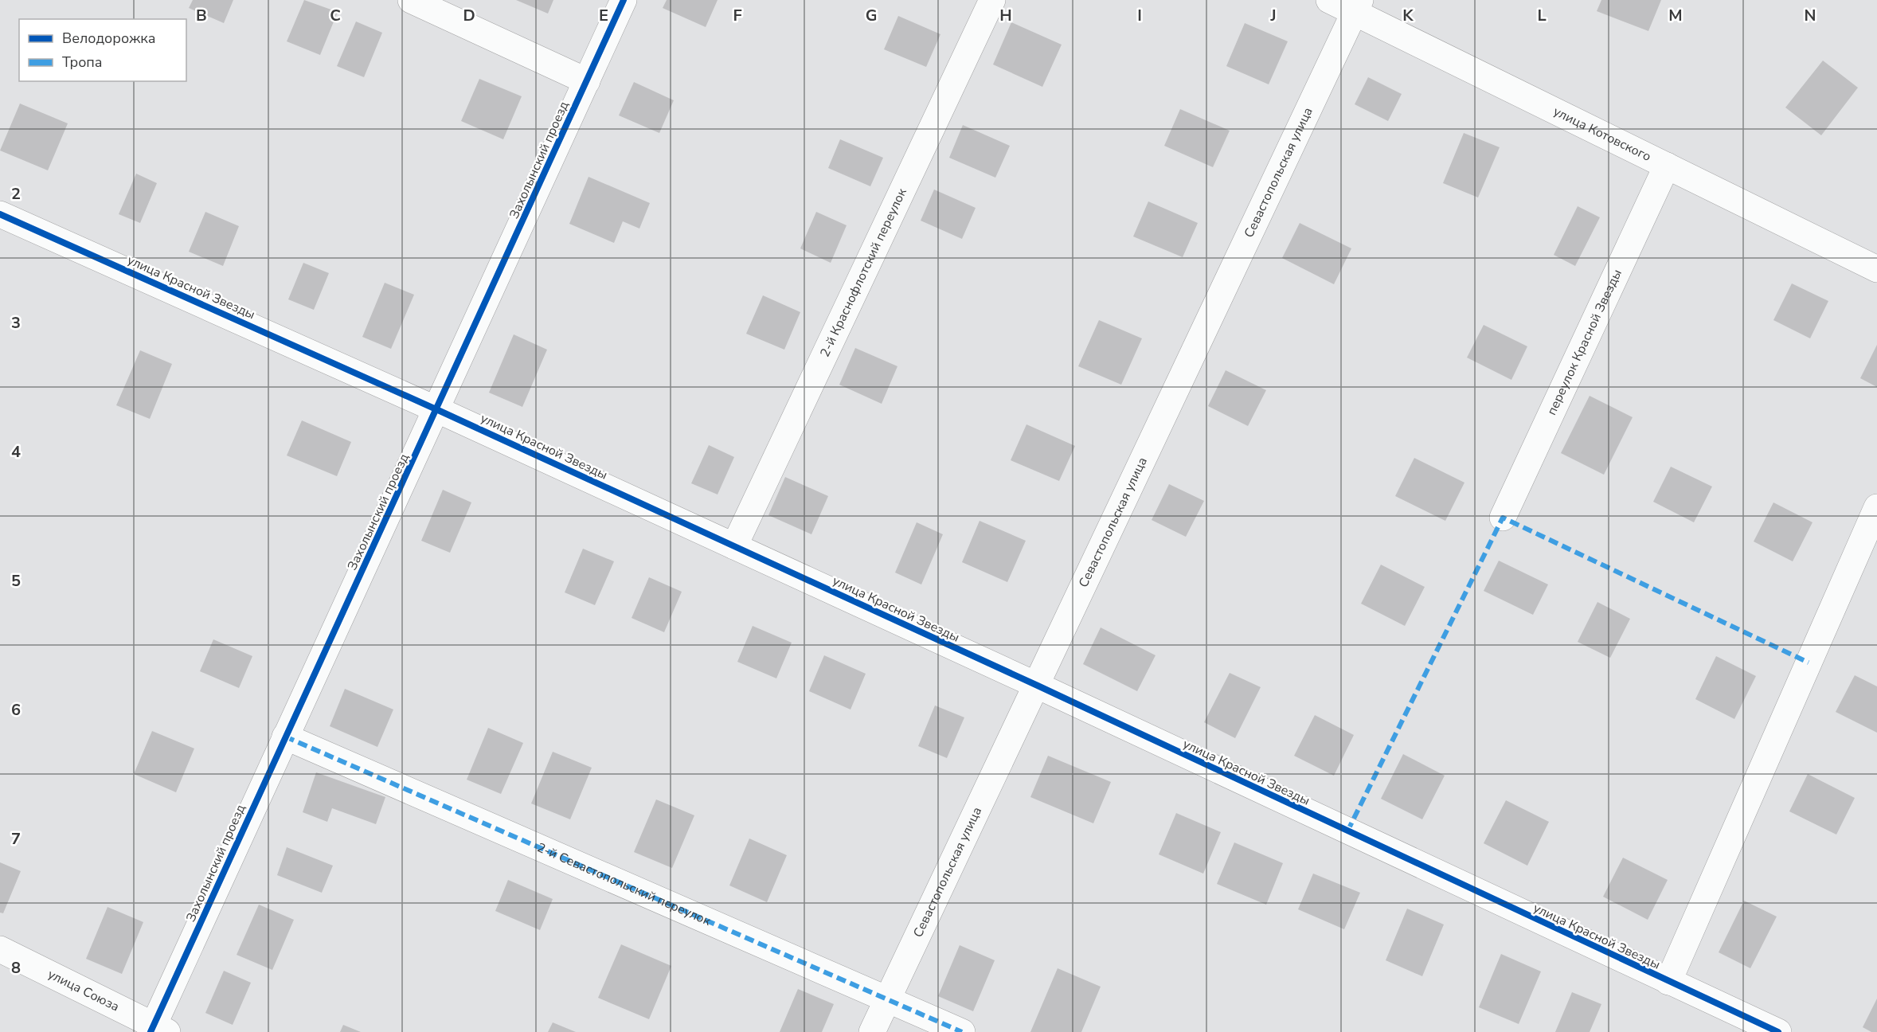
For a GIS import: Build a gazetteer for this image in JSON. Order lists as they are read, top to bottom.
{
  "streets": {
    "street": [
      "улица Котовского",
      "Захолынский проезд",
      "Севастопольская улица",
      "2-й Краснофлотский переулок",
      "улица Красной Звезды",
      "переулок Красной Звезды",
      "2-й Севастопольский переулок",
      "улица Союза"
    ]
  },
  "crossings": [
    ["улица Котовского", "Севастопольская улица"],
    ["улица Котовского", "переулок Красной Звезды"],
    ["Захолынский проезд", "улица Красной Звезды"],
    ["Захолынский проезд", "2-й Севастопольский переулок"],
    ["Захолынский проезд", "улица Союза"],
    ["Севастопольская улица", "улица Красной Звезды"],
    ["Севастопольская улица", "2-й Севастопольский переулок"],
    ["2-й Краснофлотский переулок", "улица Красной Звезды"]
  ],
  "legend": ["Велодорожка", "Тропа"],
  "grid": {
    "columns": [
      "B",
      "C",
      "D",
      "E",
      "F",
      "G",
      "H",
      "I",
      "J",
      "K",
      "L",
      "M",
      "N"
    ],
    "rows": [
      "2",
      "3",
      "4",
      "5",
      "6",
      "7",
      "8"
    ]
  }
}
